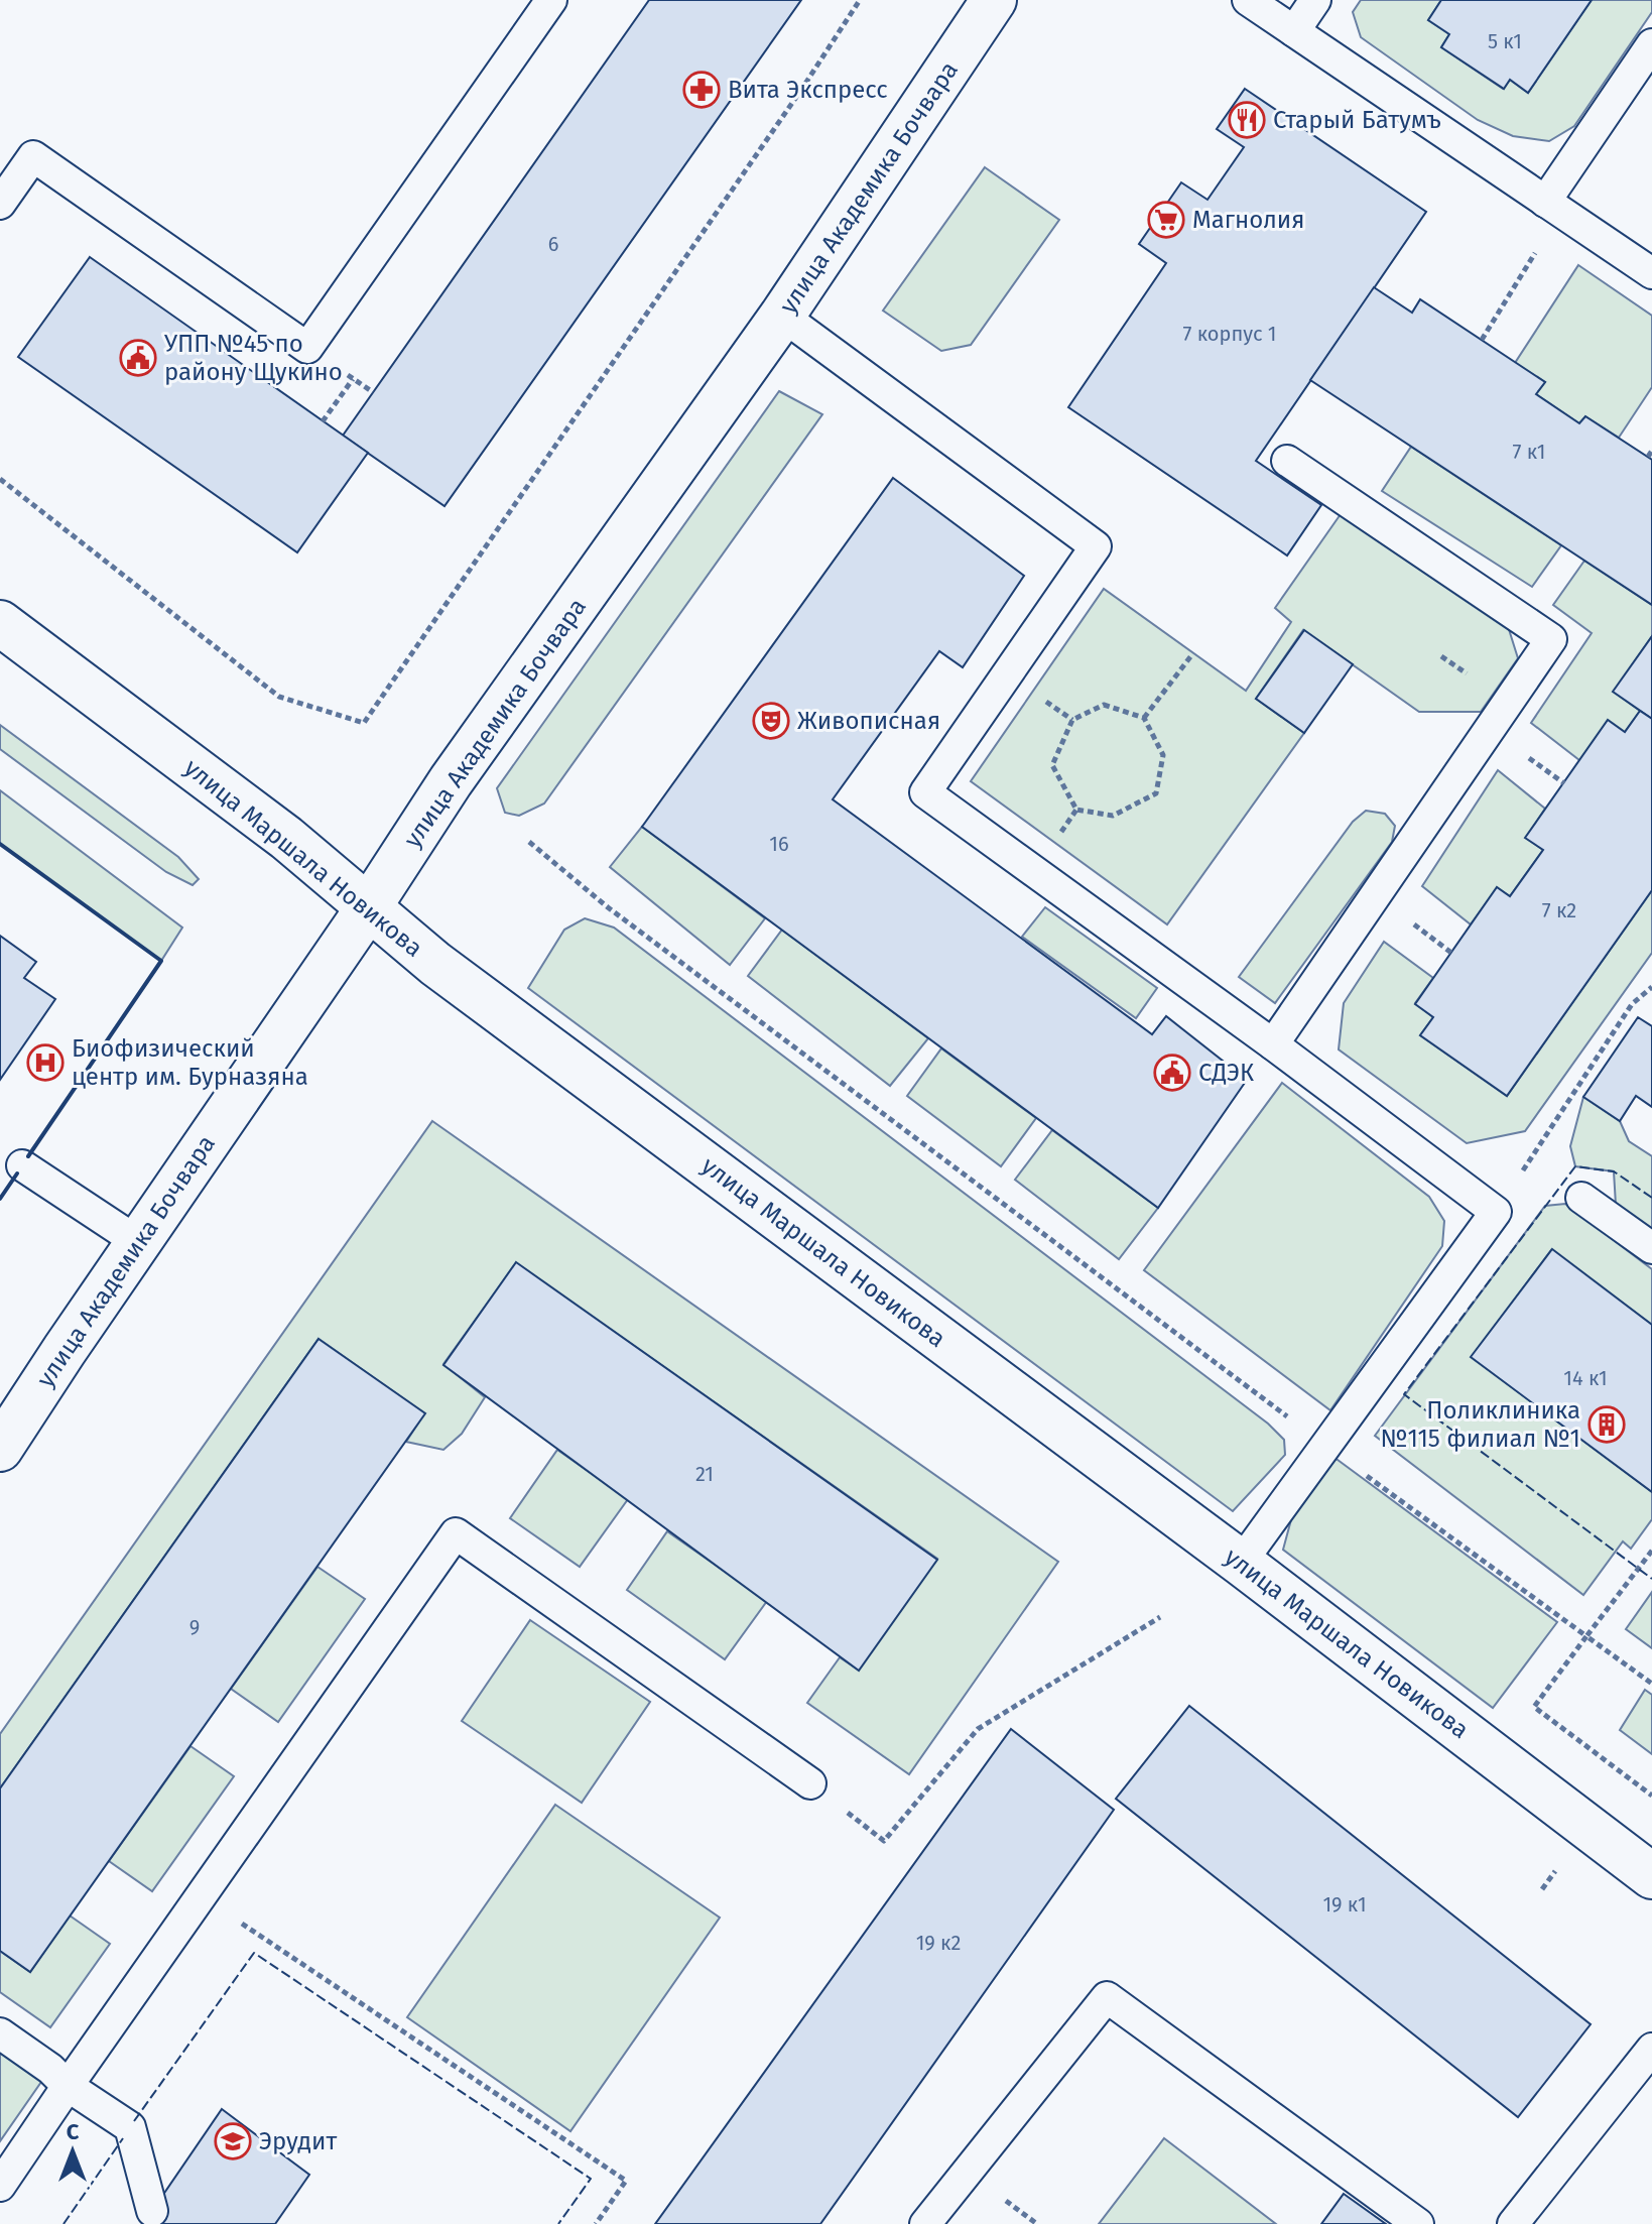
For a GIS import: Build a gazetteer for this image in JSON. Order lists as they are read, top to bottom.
{
  "streets": {
    "street": ["улица Академика Бочвара", "улица Маршала Новикова"]
  },
  "crossings": [
    ["улица Академика Бочвара", "улица Маршала Новикова"]
  ],
  "places": {
    "pharmacy": ["Вита Экспресс"],
    "restaurant": ["Старый Батумъ"],
    "supermarket": ["Магнолия"],
    "public building": ["УПП №45 по району Щукино", "СДЭК"],
    "theatre": ["Живописная"],
    "hospital": ["Биофизический центр им. Бурназяна"],
    "building": ["Поликлиника №115 филиал №1"],
    "school or university": ["Эрудит"]
  },
  "house_numbers": [
    "5 к1",
    "6",
    "7 корпус 1",
    "7 к1",
    "16",
    "7 к2",
    "14 к1",
    "21",
    "9",
    "19 к1",
    "19 к2"
  ],
  "north": "top"
}
